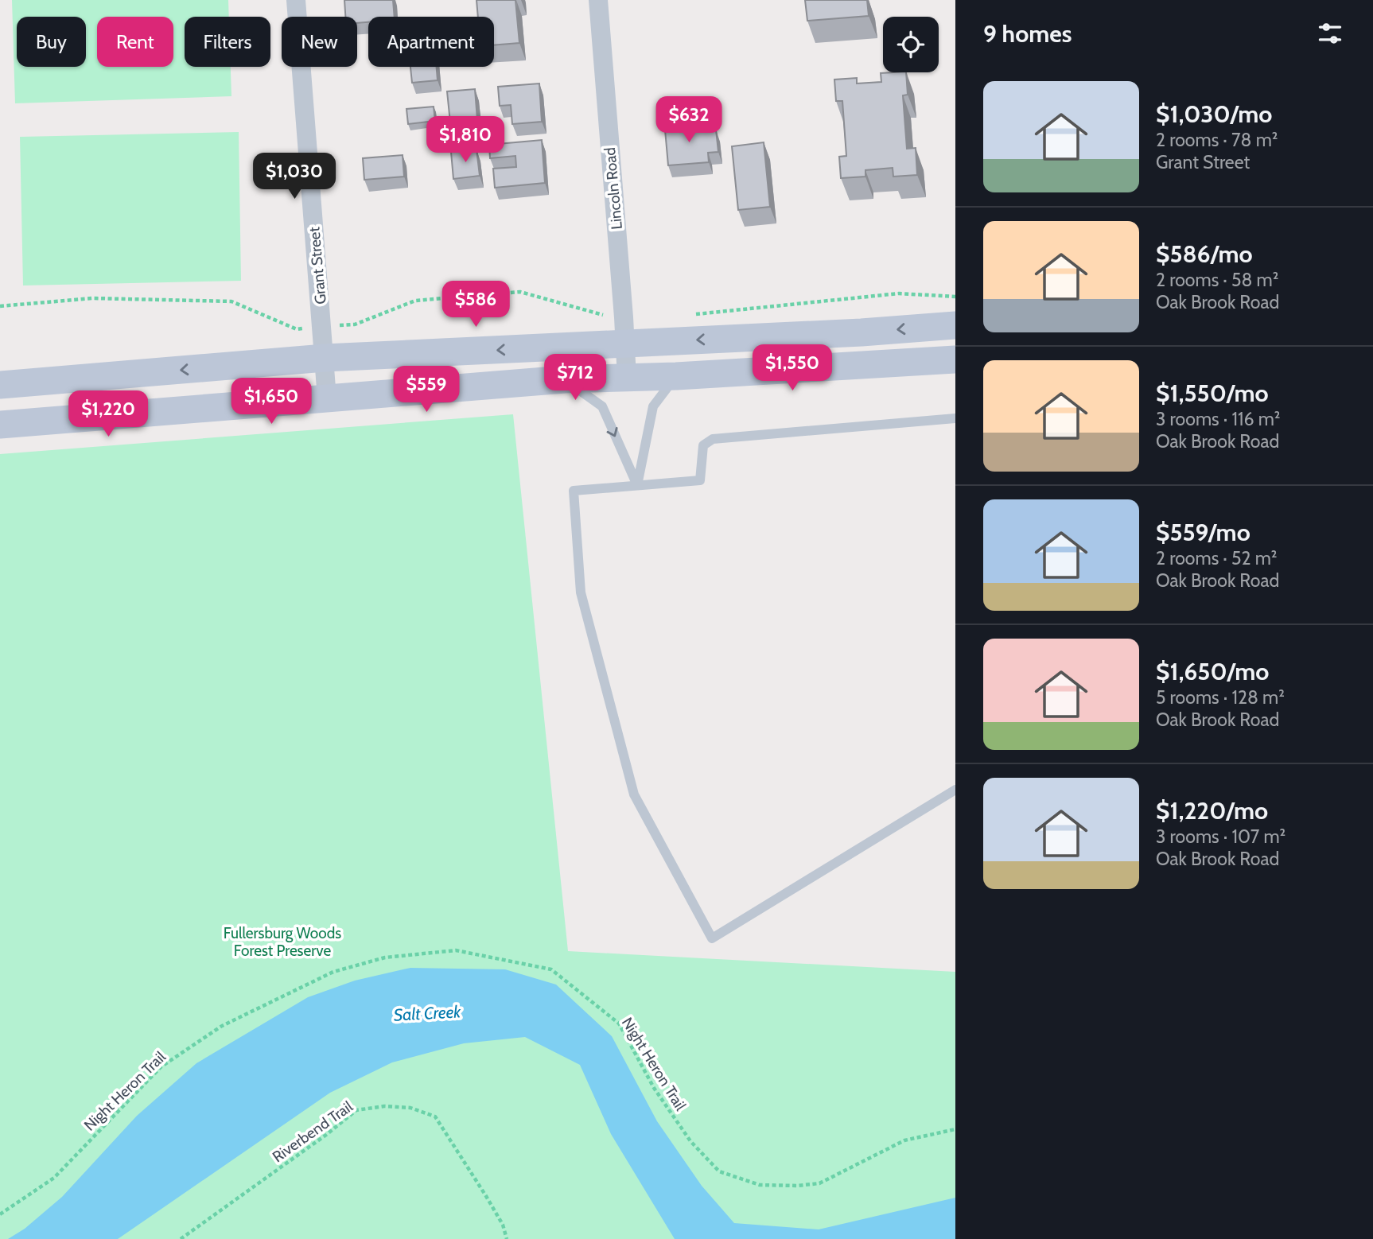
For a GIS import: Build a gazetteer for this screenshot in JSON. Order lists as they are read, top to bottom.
{
  "streets": {
    "street": ["Lincoln Road", "Grant Street"],
    "path": ["Night Heron Trail", "Riverbend Trail"]
  },
  "water": ["Salt Creek"],
  "parks": ["Fullersburg Woods Forest Preserve"],
  "page": {
    "heading": "9 homes",
    "chip": [
      "Buy",
      "Rent",
      "Filters",
      "New",
      "Apartment"
    ],
    "list": [
      {
        "name": "$1,030/mo",
        "note": "2 rooms · 78 m² · Grant Street"
      },
      {
        "name": "$586/mo",
        "note": "2 rooms · 58 m² · Oak Brook Road"
      },
      {
        "name": "$1,550/mo",
        "note": "3 rooms · 116 m² · Oak Brook Road"
      },
      {
        "name": "$559/mo",
        "note": "2 rooms · 52 m² · Oak Brook Road"
      },
      {
        "name": "$1,650/mo",
        "note": "5 rooms · 128 m² · Oak Brook Road"
      },
      {
        "name": "$1,220/mo",
        "note": "3 rooms · 107 m² · Oak Brook Road"
      }
    ],
    "price": [
      "$632",
      "$1,810",
      "$1,030",
      "$586",
      "$1,550",
      "$712",
      "$559",
      "$1,650",
      "$1,220"
    ]
  }
}
